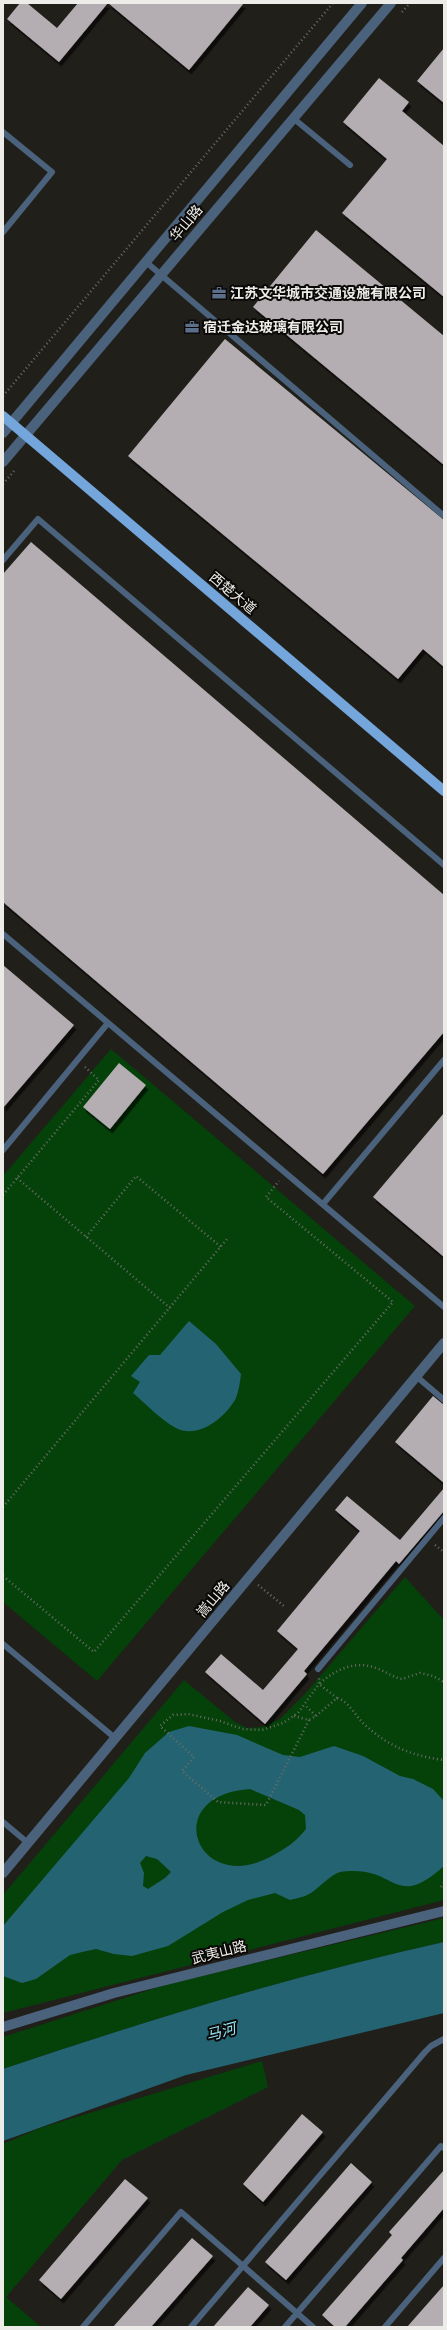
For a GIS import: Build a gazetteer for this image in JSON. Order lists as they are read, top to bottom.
{
  "streets": {
    "main road": ["西楚大道"],
    "street": ["华山路", "嵩山路", "武夷山路"]
  },
  "crossings": [
    ["华山路", "西楚大道"]
  ],
  "water": ["马河"],
  "places": {
    "office": ["江苏文华城市交通设施有限公司", "宿迁金达玻璃有限公司"]
  }
}
